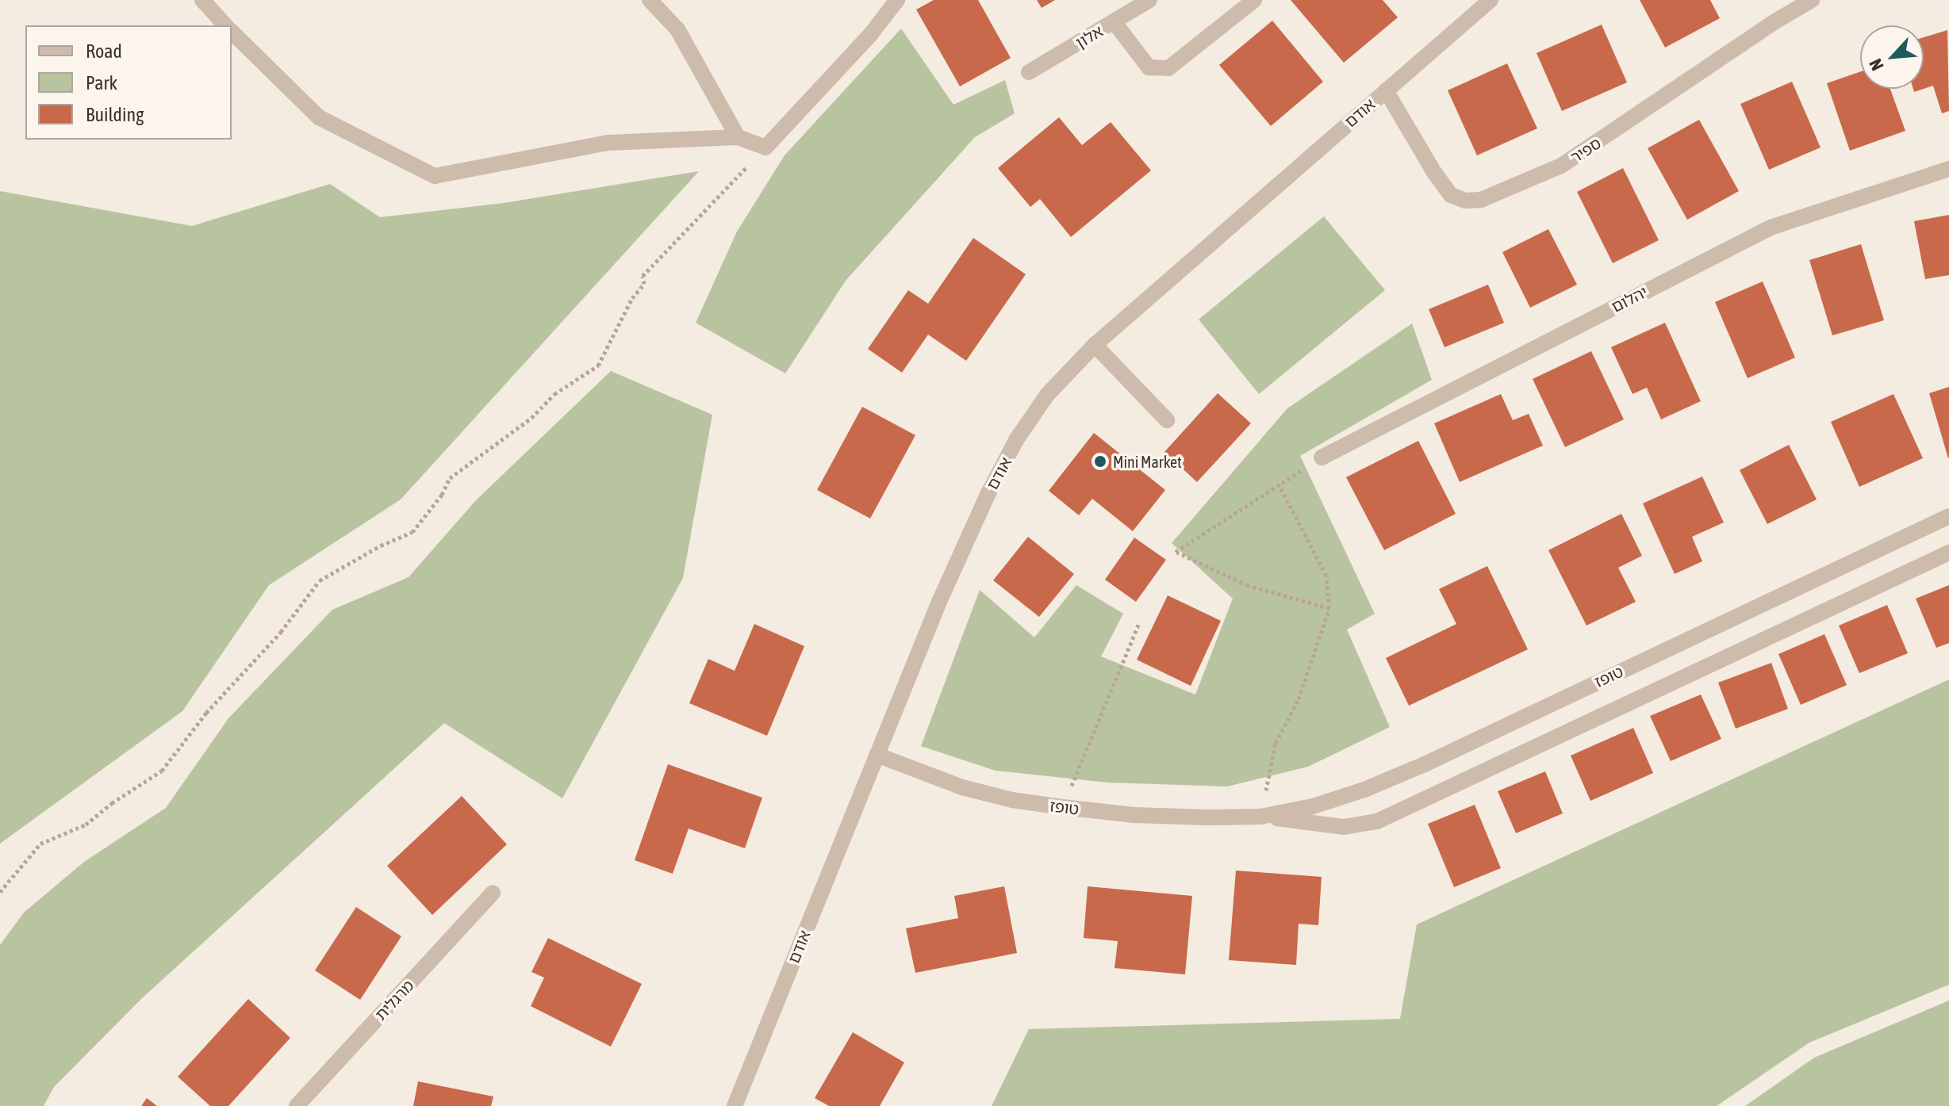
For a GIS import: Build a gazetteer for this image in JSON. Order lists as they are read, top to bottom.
{
  "streets": {
    "street": [
      "אלון",
      "אודם",
      "ספיר",
      "יהלום",
      "טופז",
      "מרגלית"
    ]
  },
  "crossings": [
    ["אודם", "ספיר"],
    ["אודם", "טופז"]
  ],
  "places": ["Mini Market"],
  "legend": ["Road", "Park", "Building"],
  "north": "bottom left"
}
